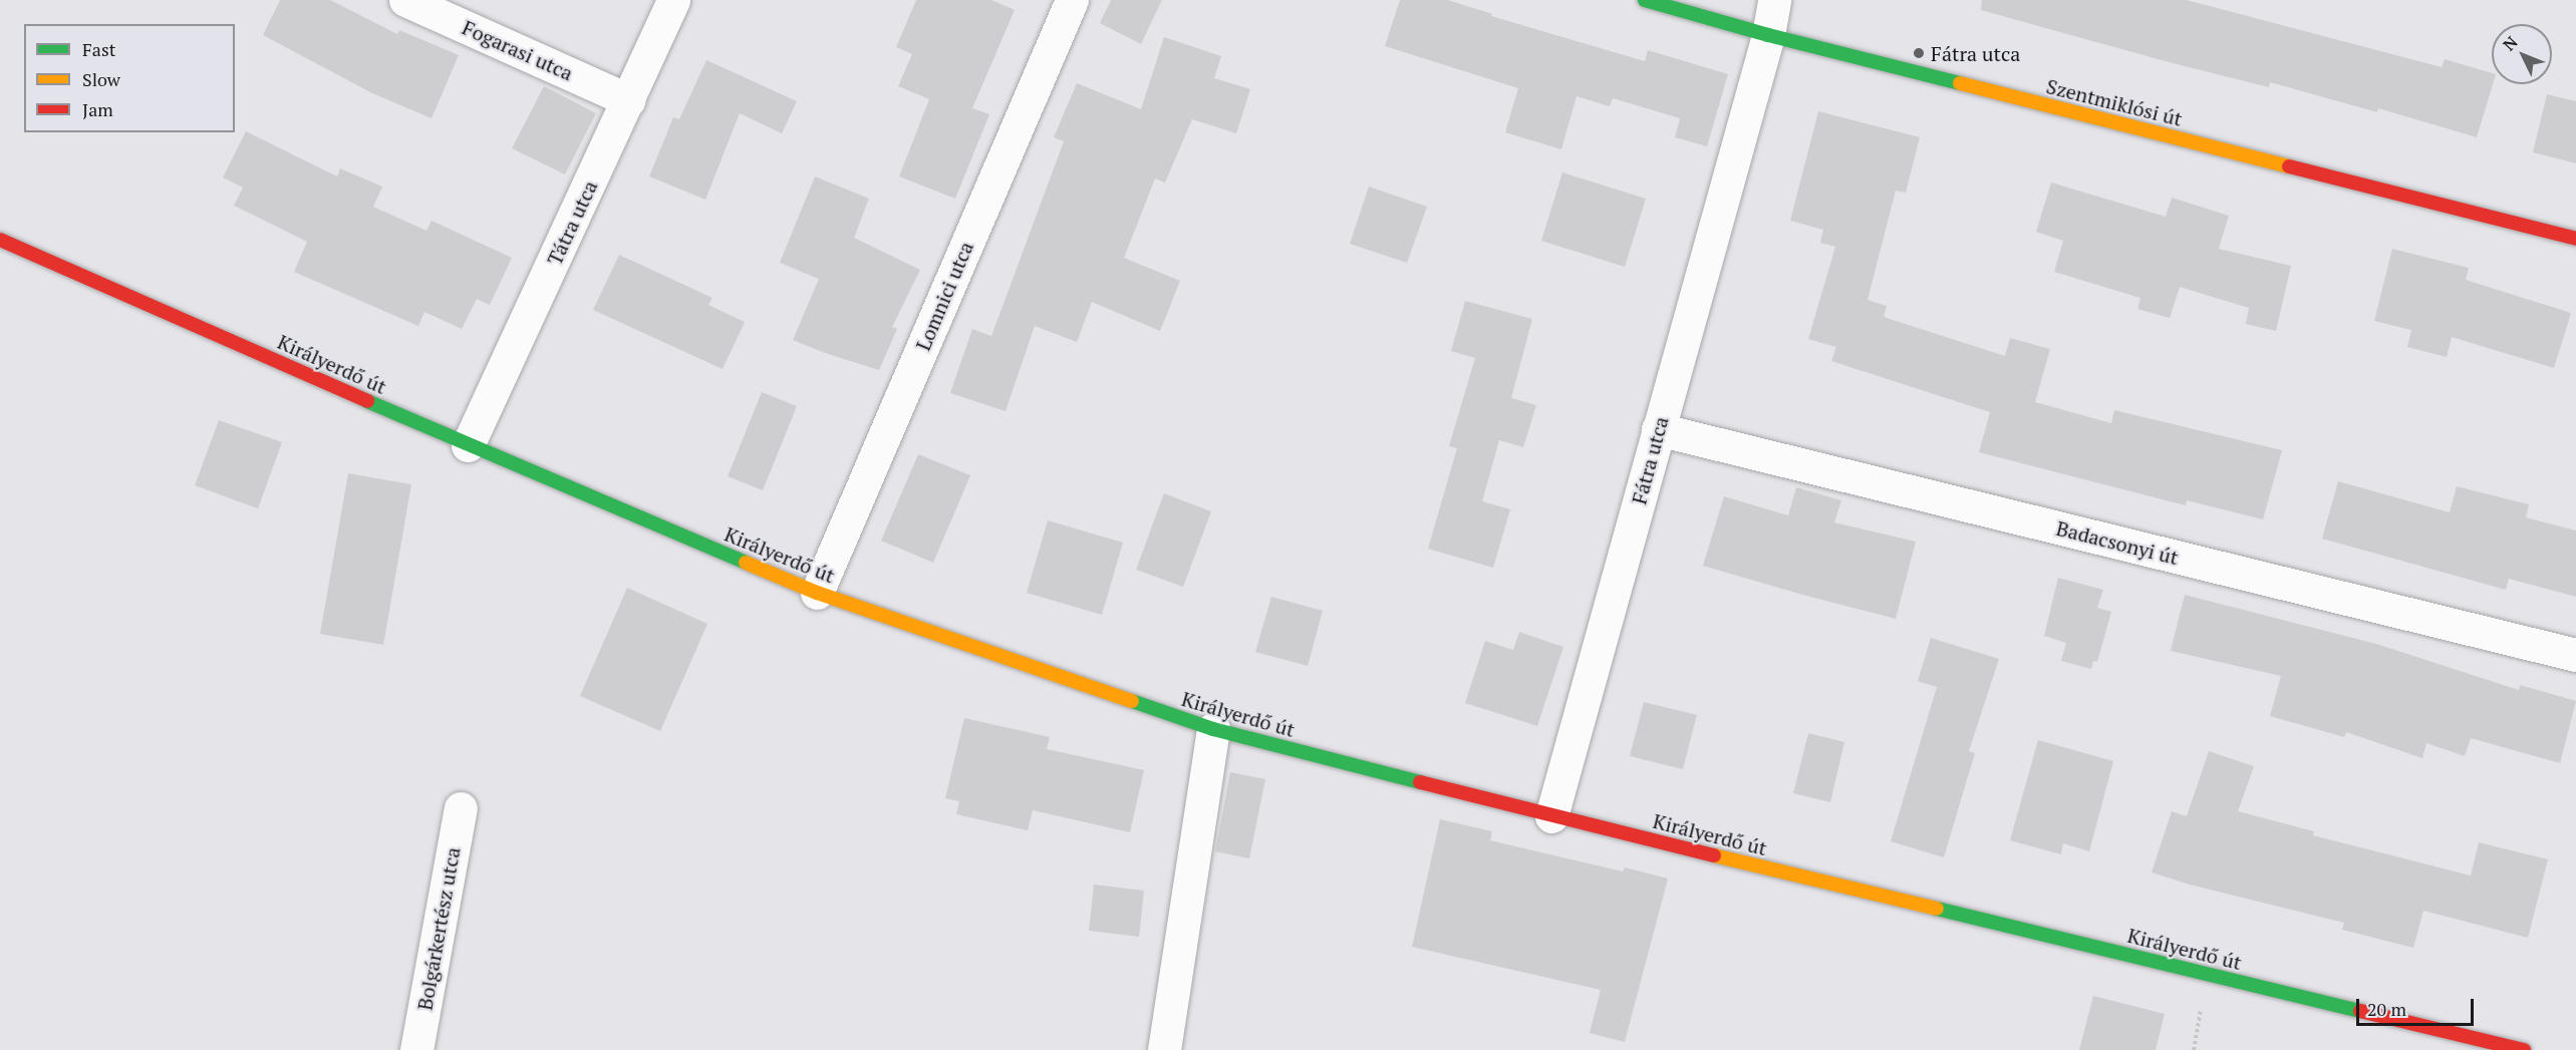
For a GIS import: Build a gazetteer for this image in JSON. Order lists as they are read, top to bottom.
{
  "streets": {
    "street": [
      "Fogarasi utca",
      "Szentmiklósi út",
      "Tátra utca",
      "Lomnici utca",
      "Királyerdő út",
      "Fátra utca",
      "Badacsonyi út",
      "Bolgárkertész utca"
    ]
  },
  "crossings": [
    ["Fogarasi utca", "Tátra utca"],
    ["Szentmiklósi út", "Fátra utca"],
    ["Tátra utca", "Királyerdő út"],
    ["Lomnici utca", "Királyerdő út"],
    ["Királyerdő út", "Fátra utca"],
    ["Fátra utca", "Badacsonyi út"]
  ],
  "places": ["Fátra utca"],
  "legend": ["Fast", "Slow", "Jam"],
  "scale_bar": "20 m",
  "north": "top left"
}
